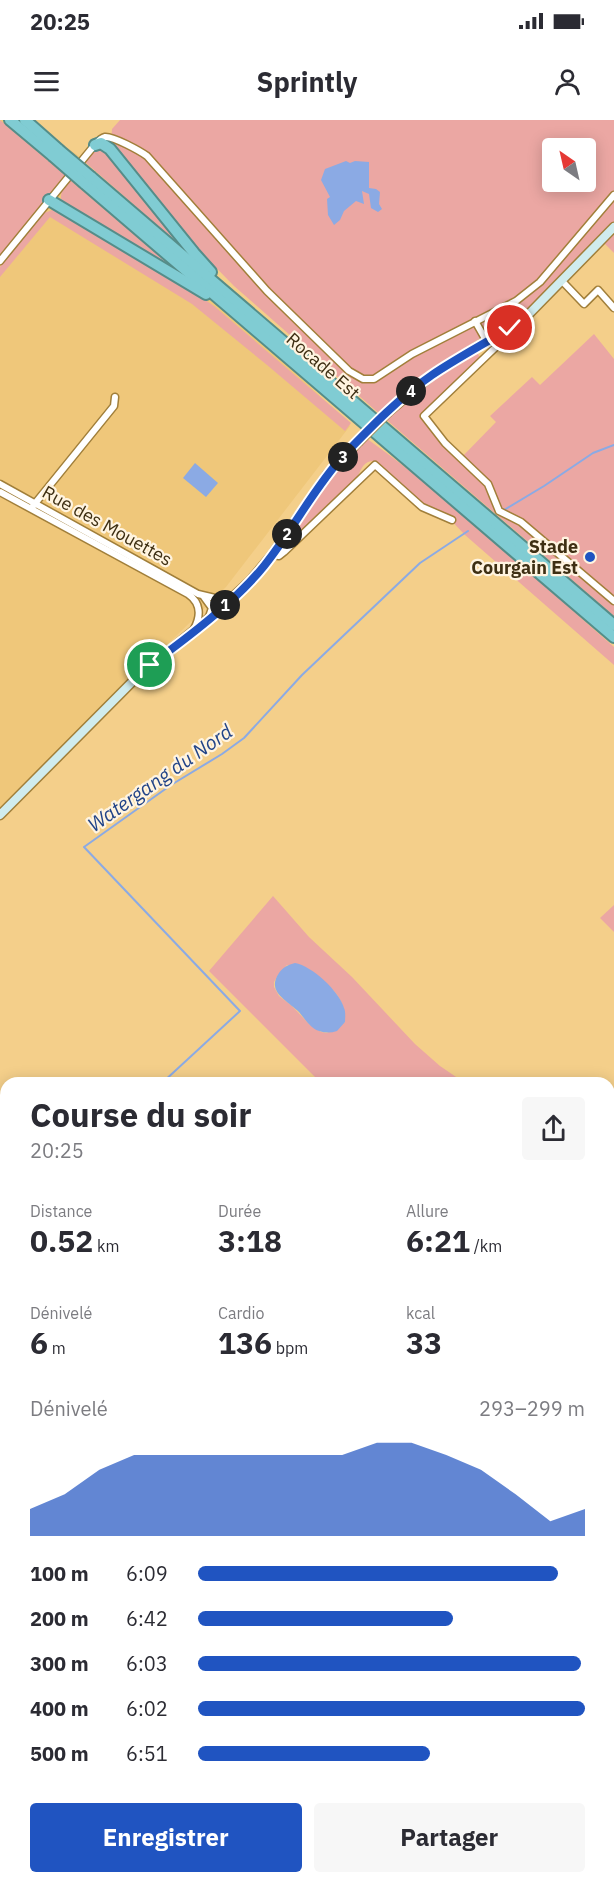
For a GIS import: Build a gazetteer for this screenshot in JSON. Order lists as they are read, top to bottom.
{
  "streets": {
    "highway": ["Rocade Est"],
    "street": ["Rue des Mouettes"]
  },
  "water": ["Watergang du Nord"],
  "places": ["Stade Courgain Est"],
  "north": "top left",
  "page": {
    "status": "20:25",
    "header": "Sprintly",
    "pins": [
      "4",
      "3",
      "2",
      "1"
    ],
    "heading": ["Course du soir", "20:25"],
    "stats": [
      ["Distance", "0.52 km"],
      ["Durée", "3:18"],
      ["Allure", "6:21 /km"],
      ["Dénivelé", "6 m"],
      ["Cardio", "136 bpm"],
      ["kcal", "33"]
    ],
    "chart": ["Dénivelé", "293–299 m"],
    "list": [
      {
        "name": "100 m",
        "note": "6:09"
      },
      {
        "name": "200 m",
        "note": "6:42"
      },
      {
        "name": "300 m",
        "note": "6:03"
      },
      {
        "name": "400 m",
        "note": "6:02"
      },
      {
        "name": "500 m",
        "note": "6:51"
      }
    ],
    "buttons": ["Enregistrer", "Partager"]
  }
}
